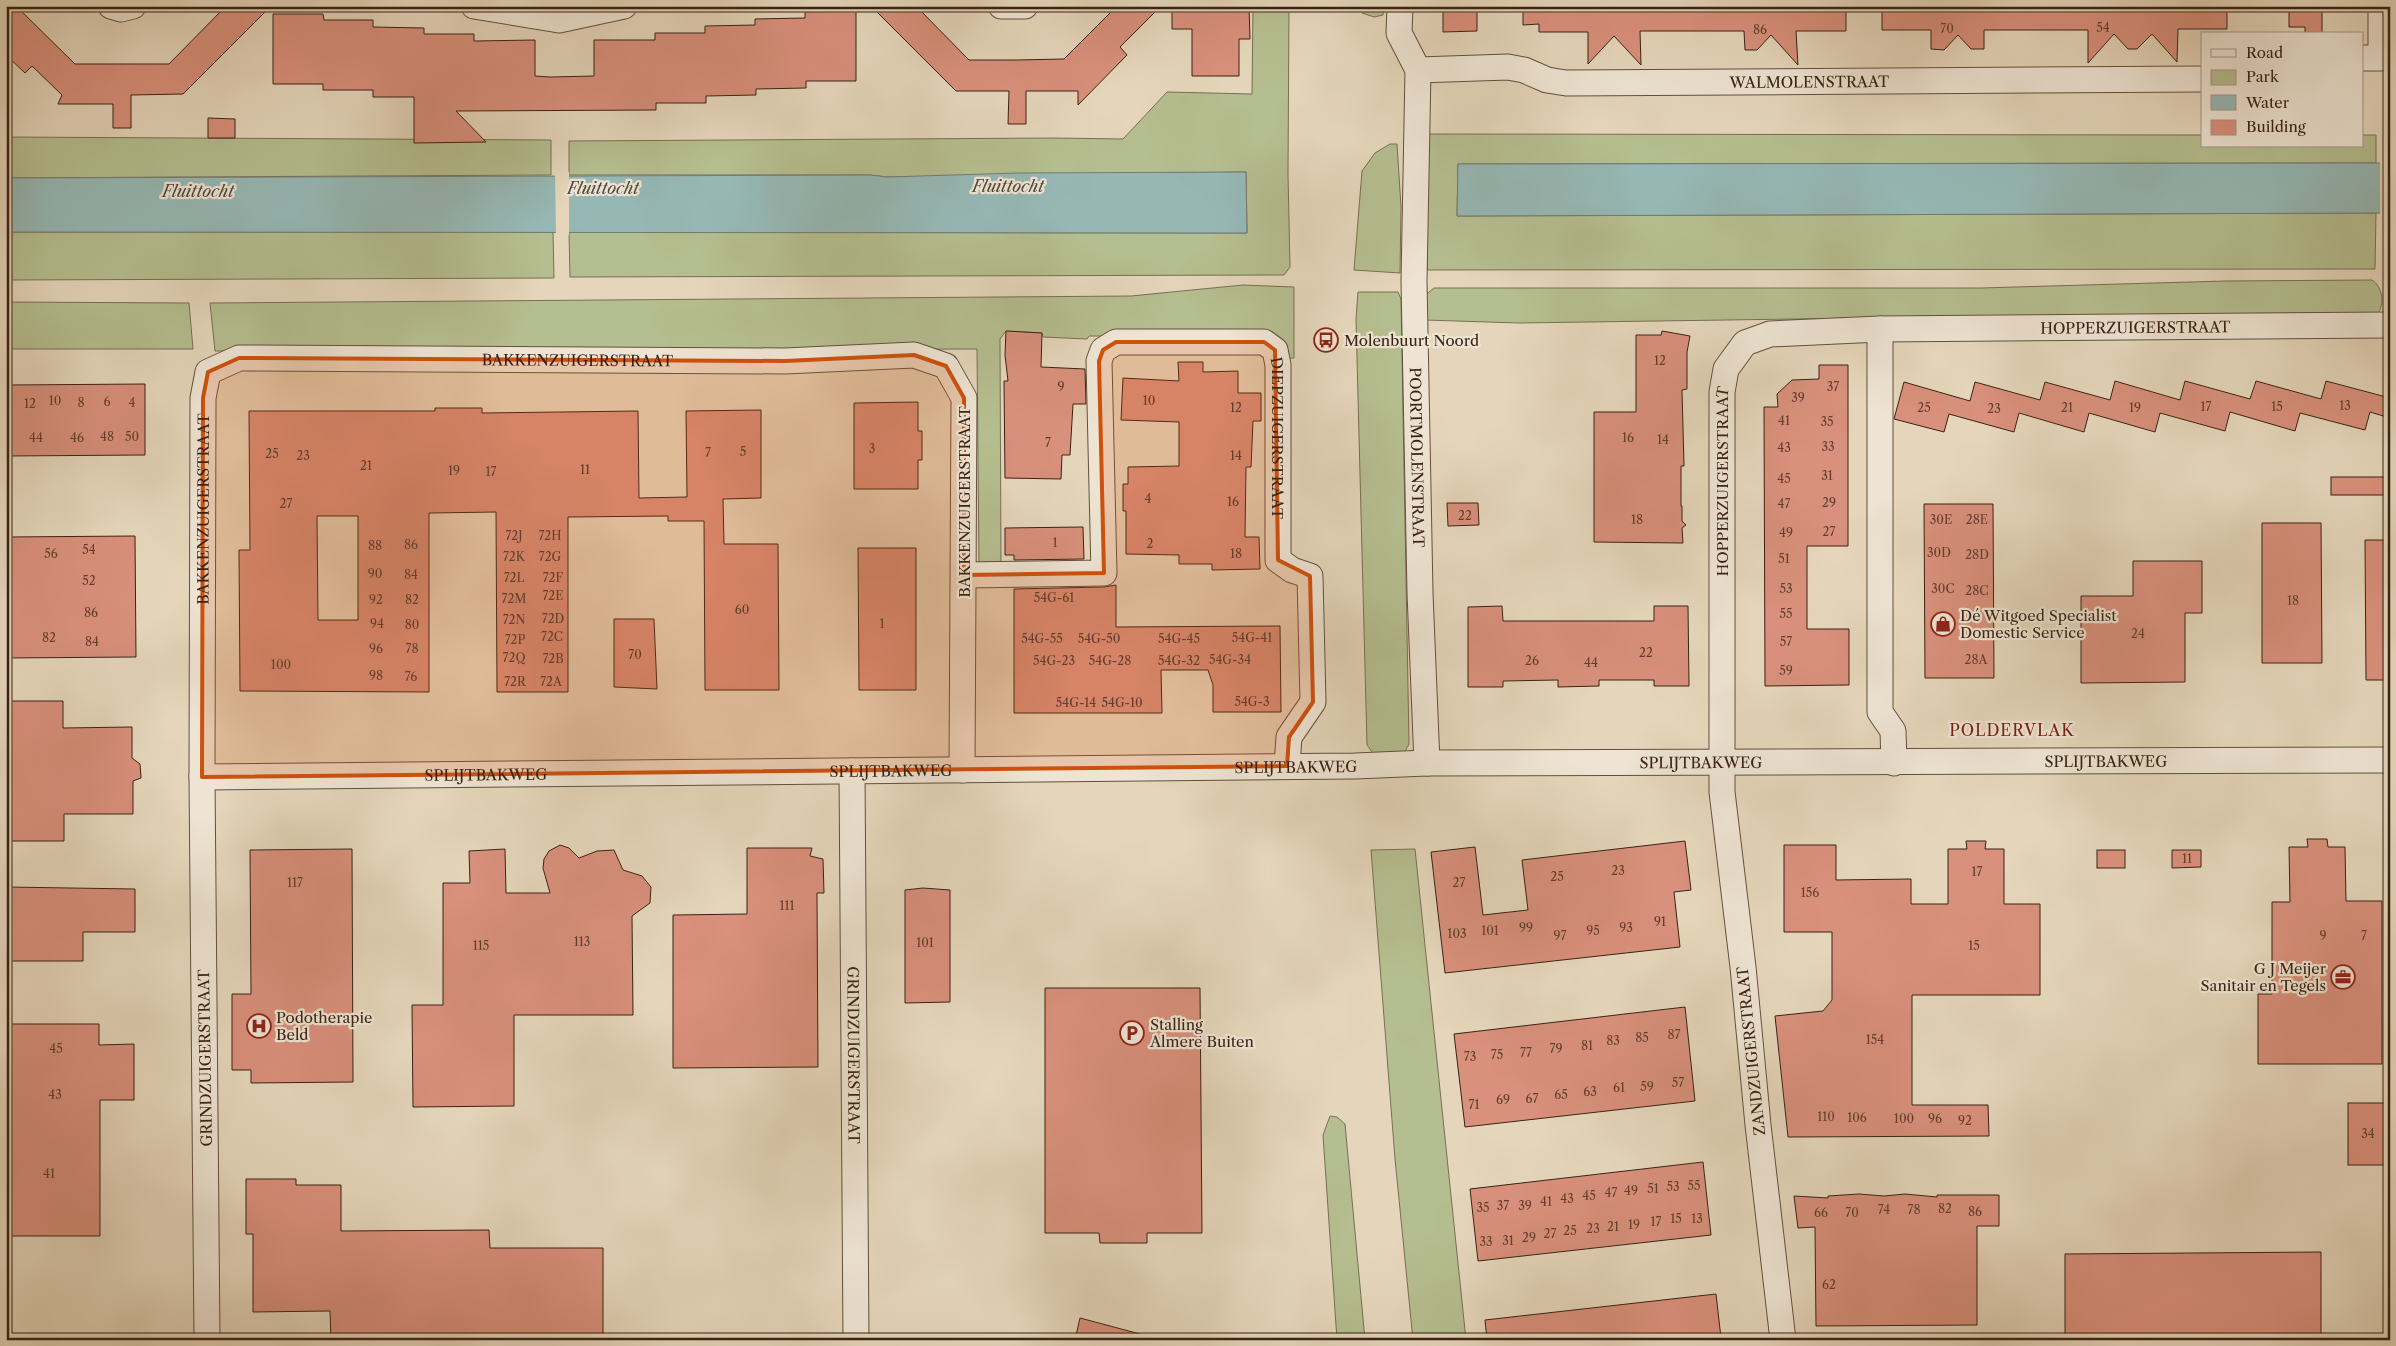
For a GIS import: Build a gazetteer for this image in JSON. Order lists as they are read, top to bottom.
{
  "streets": {
    "street": [
      "WALMOLENSTRAAT",
      "HOPPERZUIGERSTRAAT",
      "BAKKENZUIGERSTRAAT",
      "DIEPZUIGERSTRAAT",
      "POORTMOLENSTRAAT",
      "SPLIJTBAKWEG",
      "ZANDZUIGERSTRAAT",
      "GRINDZUIGERSTRAAT"
    ]
  },
  "crossings": [
    ["WALMOLENSTRAAT", "POORTMOLENSTRAAT"],
    ["HOPPERZUIGERSTRAAT", "SPLIJTBAKWEG"],
    ["HOPPERZUIGERSTRAAT", "ZANDZUIGERSTRAAT"],
    ["BAKKENZUIGERSTRAAT", "DIEPZUIGERSTRAAT"],
    ["BAKKENZUIGERSTRAAT", "SPLIJTBAKWEG"],
    ["BAKKENZUIGERSTRAAT", "GRINDZUIGERSTRAAT"],
    ["DIEPZUIGERSTRAAT", "SPLIJTBAKWEG"],
    ["POORTMOLENSTRAAT", "SPLIJTBAKWEG"],
    ["SPLIJTBAKWEG", "ZANDZUIGERSTRAAT"],
    ["SPLIJTBAKWEG", "GRINDZUIGERSTRAAT"]
  ],
  "districts": ["POLDERVLAK"],
  "water": ["Fluittocht"],
  "places": {
    "bus stop": ["Molenbuurt Noord"],
    "shop": ["Dé Witgoed Specialist Domestic Service"],
    "office": ["G J Meijer Sanitair en Tegels"],
    "hospital": ["Podotherapie Beld"],
    "parking": ["Stalling Almere Buiten"]
  },
  "house_numbers": [
    "54",
    "70",
    "86",
    "12",
    "9",
    "37",
    "39",
    "10",
    "10",
    "6",
    "8",
    "4",
    "12",
    "13",
    "17",
    "15",
    "12",
    "25",
    "21",
    "19",
    "23",
    "41",
    "35",
    "48",
    "50",
    "44",
    "46",
    "16",
    "14",
    "7",
    "33",
    "43",
    "3",
    "5",
    "7",
    "25",
    "23",
    "14",
    "21",
    "11",
    "19",
    "17",
    "31",
    "45",
    "4",
    "16",
    "29",
    "27",
    "47",
    "22",
    "18",
    "30E",
    "28E",
    "27",
    "49",
    "72J",
    "72H",
    "1",
    "2",
    "86",
    "88",
    "54",
    "30D",
    "56",
    "18",
    "28D",
    "72K",
    "72G",
    "51",
    "90",
    "84",
    "72L",
    "72F",
    "52",
    "53",
    "30C",
    "28C",
    "72E",
    "54G-61",
    "72M",
    "92",
    "82",
    "18",
    "60",
    "86",
    "55",
    "72D",
    "72N",
    "94",
    "1",
    "80",
    "24",
    "72C",
    "82",
    "54G-41",
    "54G-55",
    "54G-50",
    "54G-45",
    "72P",
    "84",
    "57",
    "96",
    "78",
    "22",
    "70",
    "72Q",
    "72B",
    "54G-34",
    "28A",
    "54G-23",
    "54G-28",
    "54G-32",
    "26",
    "44",
    "100",
    "59",
    "98",
    "76",
    "72R",
    "72A",
    "54G-3",
    "54G-14",
    "54G-10",
    "11",
    "23",
    "17",
    "25",
    "117",
    "27",
    "156",
    "111",
    "91",
    "99",
    "93",
    "101",
    "95",
    "103",
    "97",
    "9",
    "7",
    "113",
    "101",
    "115",
    "15",
    "87",
    "85",
    "154",
    "83",
    "81",
    "45",
    "79",
    "77",
    "75",
    "73",
    "57",
    "59",
    "61",
    "63",
    "43",
    "65",
    "67",
    "69",
    "71",
    "110",
    "106",
    "100",
    "96",
    "92",
    "34",
    "41",
    "55",
    "53",
    "51",
    "49",
    "47",
    "45",
    "43",
    "41",
    "37",
    "39",
    "35",
    "82",
    "74",
    "78",
    "86",
    "66",
    "70",
    "15",
    "13",
    "17",
    "19",
    "21",
    "23",
    "25",
    "27",
    "29",
    "31",
    "33",
    "62"
  ],
  "legend": [
    "Road",
    "Park",
    "Water",
    "Building"
  ]
}
